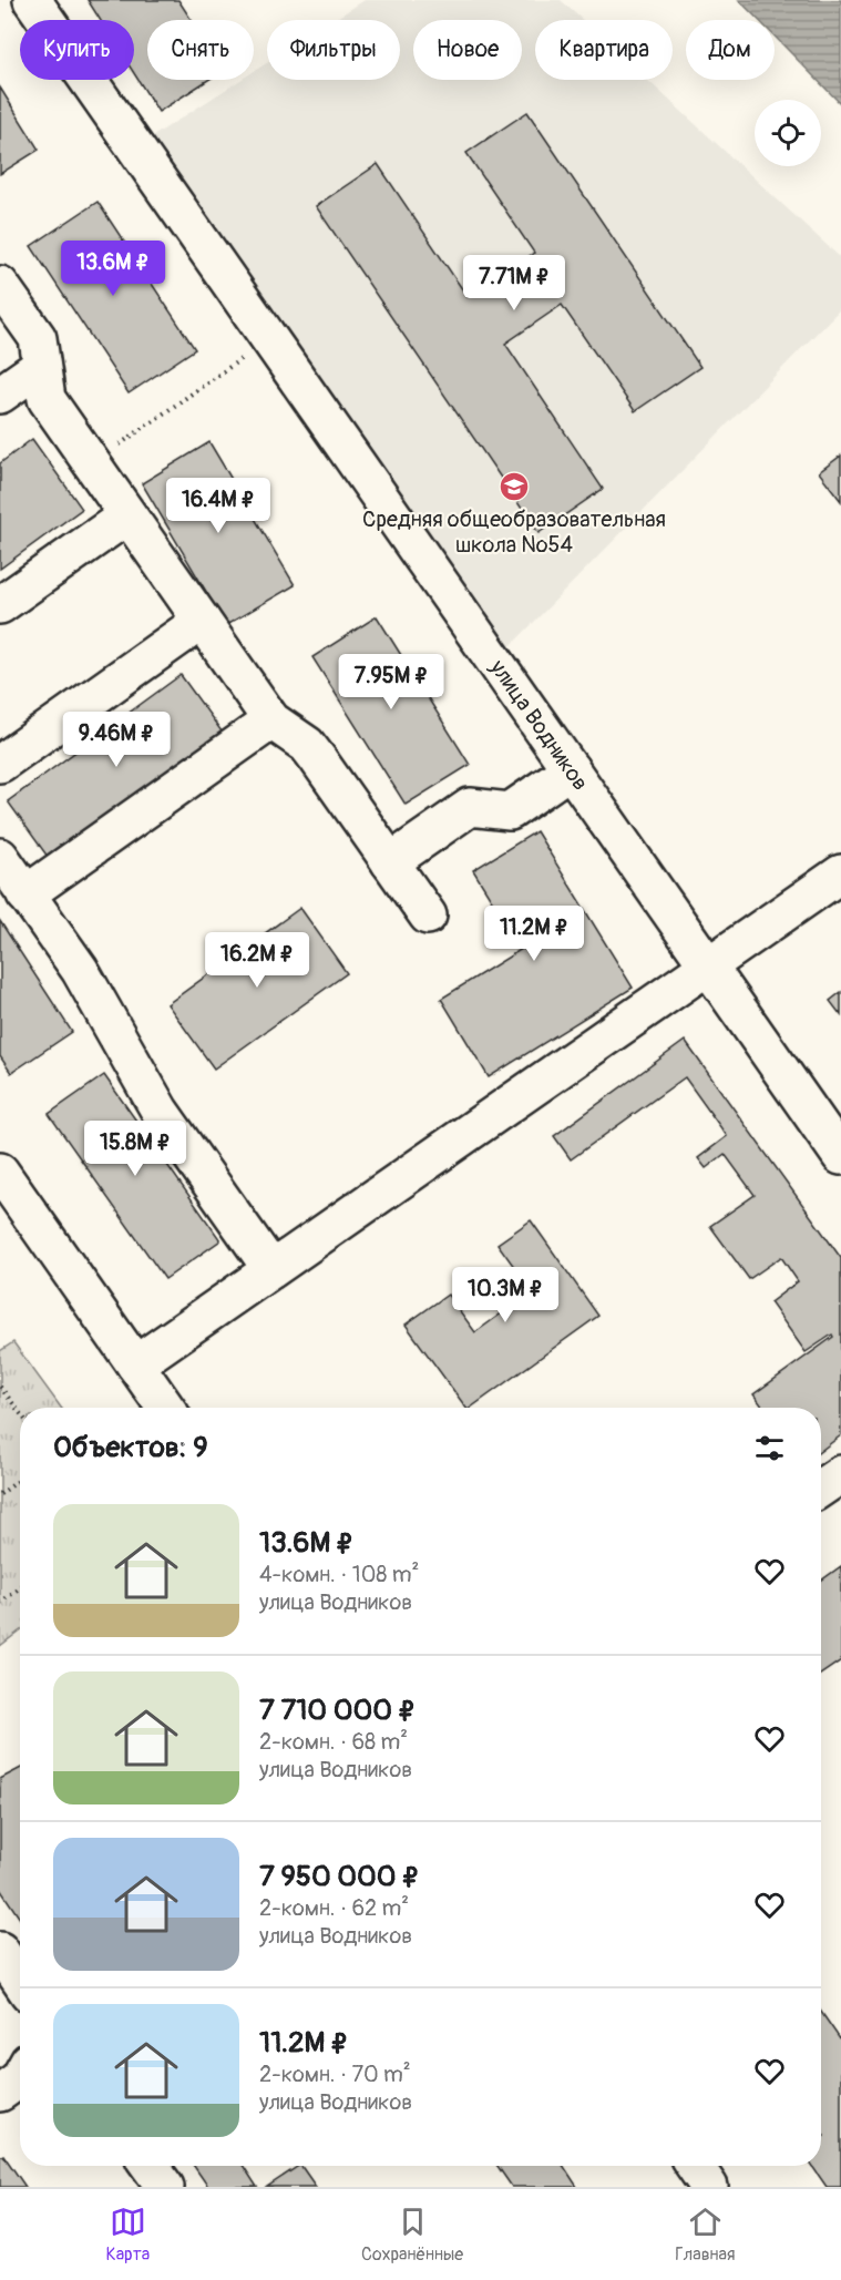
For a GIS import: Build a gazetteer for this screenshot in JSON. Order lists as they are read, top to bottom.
{
  "streets": {
    "street": ["улица Водников"]
  },
  "places": {
    "school or university": ["Средняя общеобразовательная школа №54"]
  },
  "page": {
    "chip": [
      "Купить",
      "Снять",
      "Фильтры",
      "Новое",
      "Квартира",
      "Дом"
    ],
    "price": [
      "13.6M ₽",
      "7.71M ₽",
      "16.4M ₽",
      "7.95M ₽",
      "9.46M ₽",
      "11.2M ₽",
      "16.2M ₽",
      "15.8M ₽",
      "10.3M ₽"
    ],
    "heading": "Объектов: 9",
    "list": [
      {
        "name": "13.6M ₽",
        "note": "4-комн. · 108 m² · улица Водников"
      },
      {
        "name": "7 710 000 ₽",
        "note": "2-комн. · 68 m² · улица Водников"
      },
      {
        "name": "7 950 000 ₽",
        "note": "2-комн. · 62 m² · улица Водников"
      },
      {
        "name": "11.2M ₽",
        "note": "2-комн. · 70 m² · улица Водников"
      }
    ],
    "tabs": ["Карта", "Сохранённые", "Главная"]
  }
}
